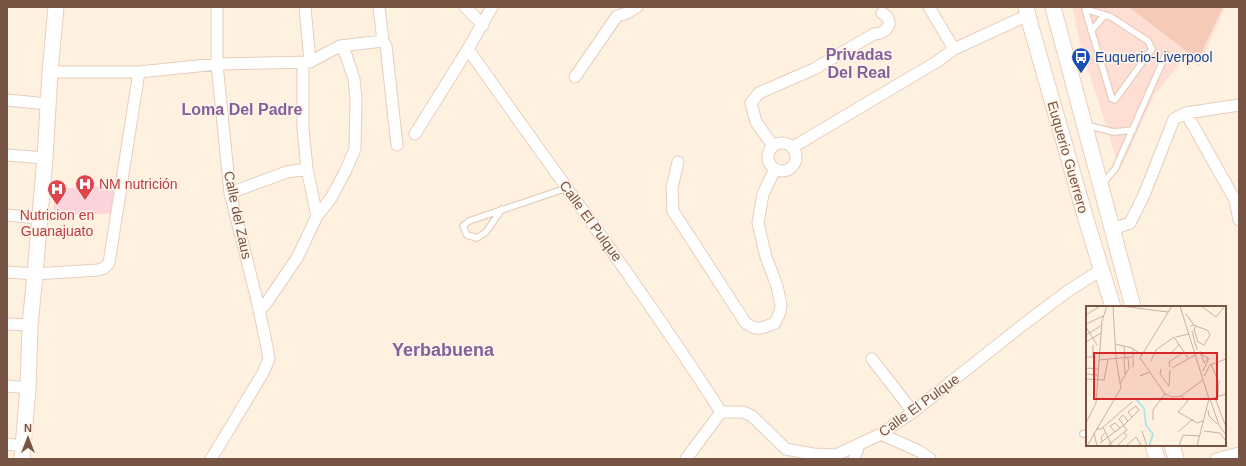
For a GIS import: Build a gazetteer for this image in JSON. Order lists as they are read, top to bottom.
{
  "streets": {
    "main road": ["Euquerio Guerrero"],
    "street": ["Calle del Zaus", "Calle El Pulque"]
  },
  "crossings": [
    ["Euquerio Guerrero", "Calle El Pulque"]
  ],
  "districts": ["Privadas Del Real", "Loma Del Padre", "Yerbabuena"],
  "places": {
    "bus stop": ["Euquerio-Liverpool"],
    "hospital": ["NM nutrición", "Nutricion en Guanajuato"]
  },
  "north": "top"
}
